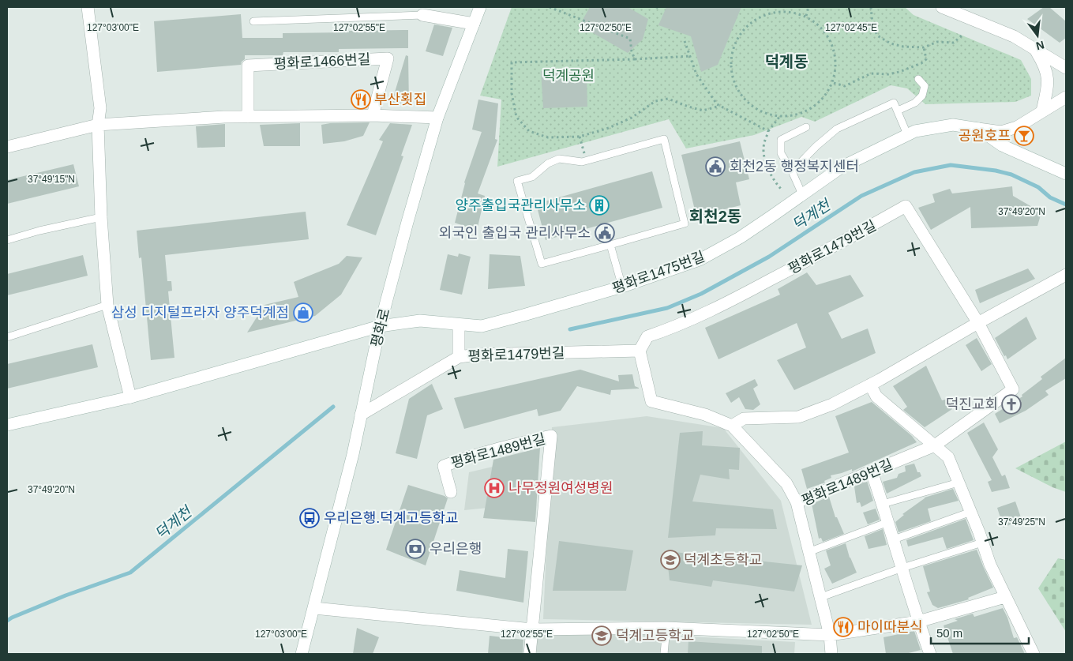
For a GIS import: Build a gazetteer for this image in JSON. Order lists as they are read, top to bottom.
{
  "streets": {
    "street": [
      "평화로1466번길",
      "평화로1479번길",
      "평화로1475번길",
      "평화로",
      "평화로1489번길"
    ]
  },
  "crossings": [
    ["평화로1479번길", "평화로"],
    ["평화로1479번길", "평화로1489번길"],
    ["평화로1475번길", "평화로"]
  ],
  "districts": ["덕계동", "회천2동"],
  "water": ["덕계천"],
  "parks": ["덕계공원"],
  "places": {
    "restaurant": ["부산횟집", "마이따분식"],
    "bar": ["공원호프"],
    "public building": ["회천2동 행정복지센터", "외국인 출입국 관리사무소"],
    "building": ["양주출입국관리사무소"],
    "shop": ["삼성 디지털프라자 양주덕계점"],
    "church": ["덕진교회"],
    "hospital": ["나무정원여성병원"],
    "bus stop": ["우리은행.덕계고등학교"],
    "bank": ["우리은행"],
    "school or university": ["덕계초등학교", "덕계고등학교"]
  },
  "scale_bar": "50 m",
  "north": "bottom",
  "coordinates": [
    "127°03'00\"E",
    "127°02'55\"E",
    "127°02'50\"E",
    "127°02'45\"E",
    "37°49'15\"N",
    "37°49'20\"N",
    "37°49'25\"N"
  ]
}
